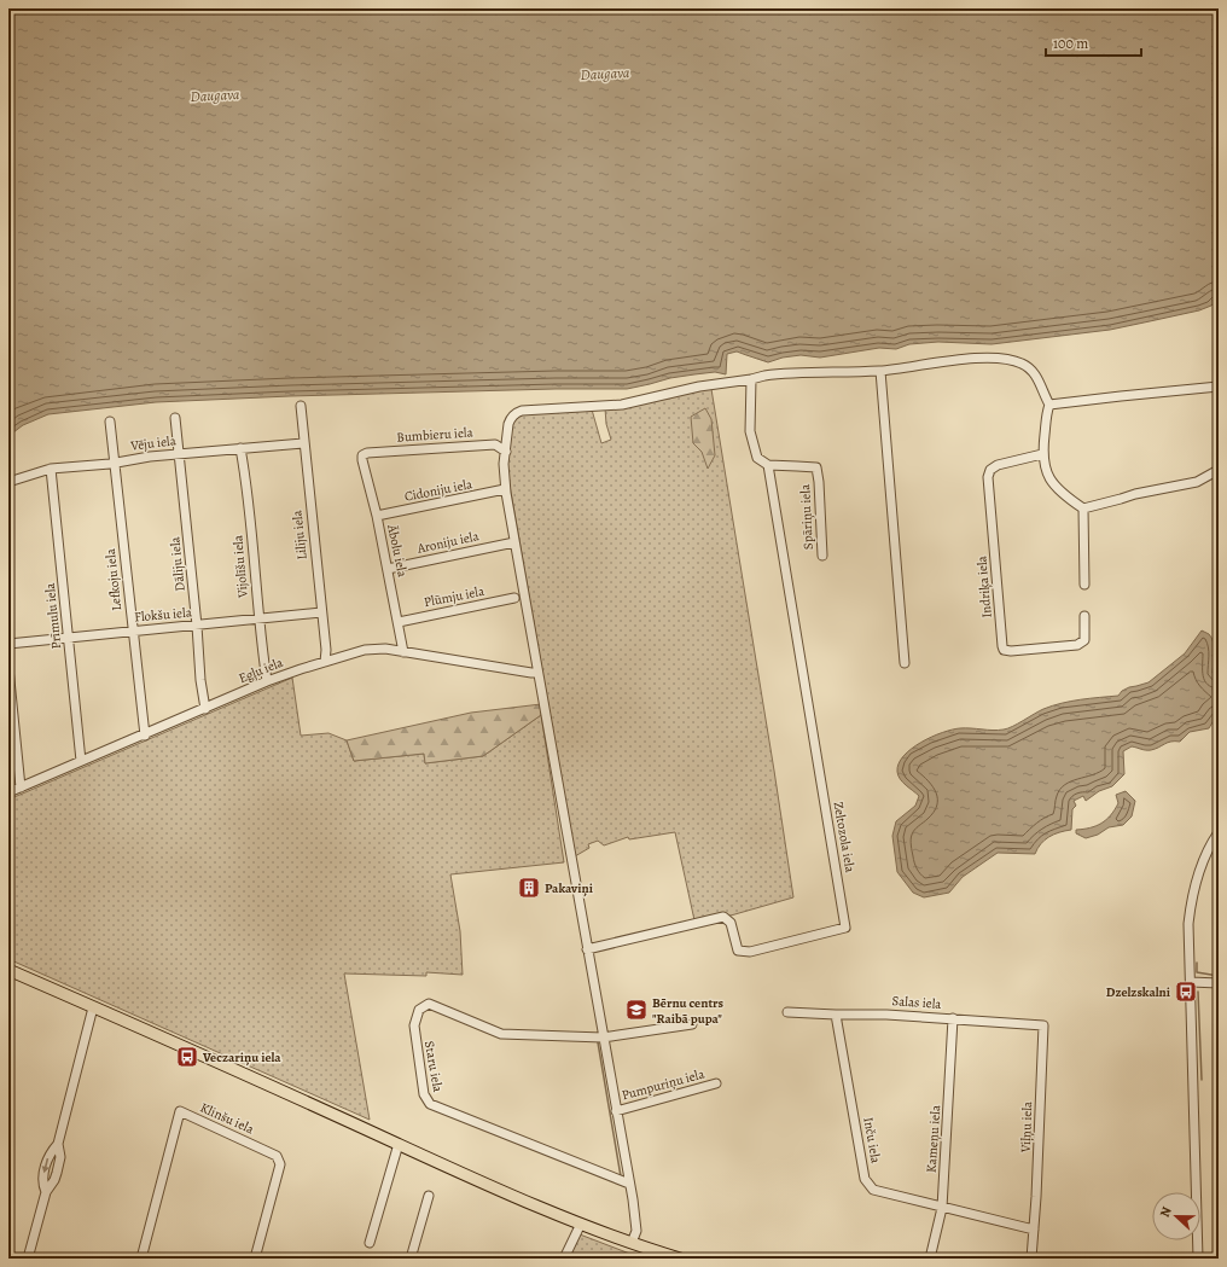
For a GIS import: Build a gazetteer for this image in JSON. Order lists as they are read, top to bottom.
{
  "streets": {
    "street": [
      "Bumbieru iela",
      "Vēju iela",
      "Cidoniju iela",
      "Spāriņu iela",
      "Liliju iela",
      "Aroniju iela",
      "Ābolu iela",
      "Dāliju iela",
      "Vijolīšu iela",
      "Lefkoju iela",
      "Indriķa iela",
      "Plūmju iela",
      "Flokšu iela",
      "Prīmulu iela",
      "Egļu iela",
      "Zeltozola iela",
      "Salas iela",
      "Staru iela",
      "Pumpuriņu iela",
      "Klinšu iela",
      "Viļņu iela",
      "Kameņu iela",
      "Inču iela"
    ]
  },
  "crossings": [
    ["Bumbieru iela", "Ābolu iela"],
    ["Vēju iela", "Liliju iela"],
    ["Vēju iela", "Dāliju iela"],
    ["Vēju iela", "Vijolīšu iela"],
    ["Vēju iela", "Lefkoju iela"],
    ["Vēju iela", "Prīmulu iela"],
    ["Cidoniju iela", "Ābolu iela"],
    ["Spāriņu iela", "Zeltozola iela"],
    ["Liliju iela", "Flokšu iela"],
    ["Liliju iela", "Egļu iela"],
    ["Aroniju iela", "Ābolu iela"],
    ["Ābolu iela", "Plūmju iela"],
    ["Ābolu iela", "Egļu iela"],
    ["Dāliju iela", "Flokšu iela"],
    ["Dāliju iela", "Egļu iela"],
    ["Vijolīšu iela", "Flokšu iela"],
    ["Vijolīšu iela", "Egļu iela"],
    ["Lefkoju iela", "Flokšu iela"],
    ["Lefkoju iela", "Egļu iela"],
    ["Flokšu iela", "Prīmulu iela"],
    ["Prīmulu iela", "Egļu iela"],
    ["Salas iela", "Viļņu iela"],
    ["Salas iela", "Kameņu iela"],
    ["Salas iela", "Inču iela"],
    ["Viļņu iela", "Inču iela"],
    ["Kameņu iela", "Inču iela"]
  ],
  "water": ["Daugava"],
  "places": {
    "building": ["Pakaviņi"],
    "bus stop": ["Dzelzskalni", "Veczariņu iela"],
    "school or university": ["Bērnu centrs \"Raibā pupa\""]
  },
  "scale_bar": "100 m",
  "north": "left"
}
